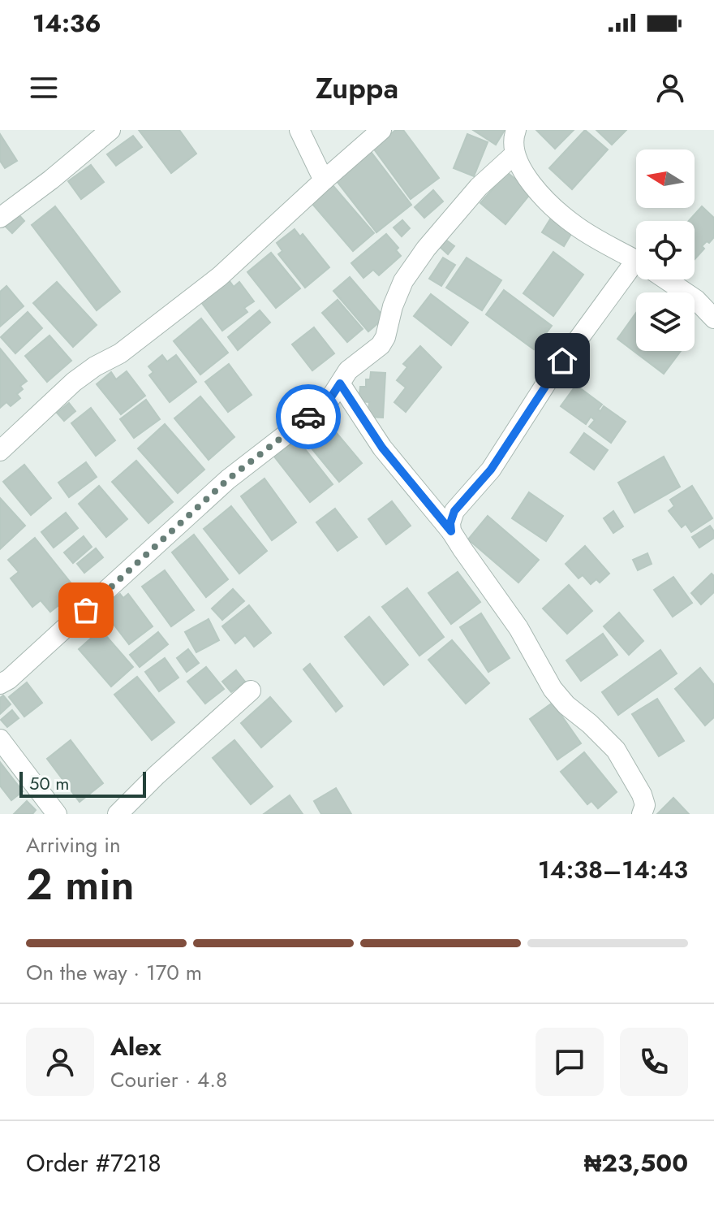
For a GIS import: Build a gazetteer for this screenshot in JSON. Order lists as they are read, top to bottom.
{
  "scale_bar": "50 m",
  "north": "left",
  "page": {
    "status": "14:36",
    "header": "Zuppa",
    "scale": "50 m",
    "heading": ["2 min", "Arriving in", "14:38–14:43"],
    "panel": [
      "Alex",
      "Courier · 4.8",
      "Order #7218",
      "₦23,500"
    ],
    "bar": "On the way · 170 m"
  }
}
